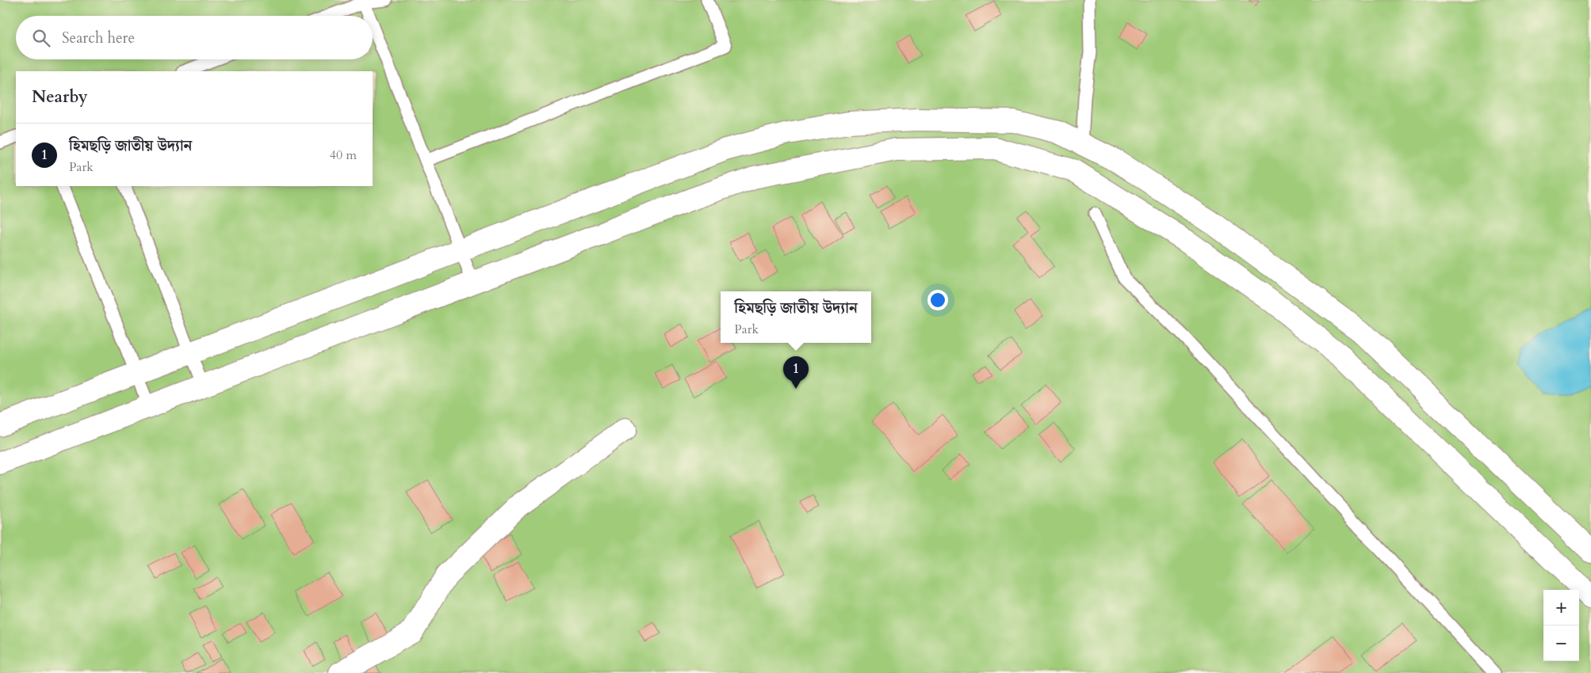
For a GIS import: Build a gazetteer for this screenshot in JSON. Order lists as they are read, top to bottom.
{
  "page": {
    "search": "Search here",
    "heading": "Nearby",
    "list": [
      {
        "mark": "1",
        "name": "হিমছড়ি জাতীয় উদ্যান",
        "note": "Park",
        "value": "40 m"
      }
    ],
    "popup": ["হিমছড়ি জাতীয় উদ্যান", "Park"],
    "pins": "1",
    "map_buttons": ["+", "−"]
  }
}
